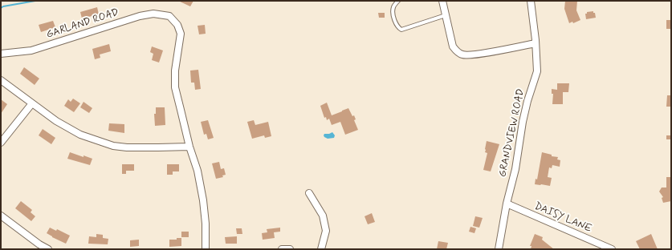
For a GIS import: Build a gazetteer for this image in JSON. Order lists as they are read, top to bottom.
{
  "streets": {
    "street": ["GARLAND ROAD", "GRANDVIEW ROAD", "DAISY LANE"]
  },
  "crossings": [
    ["GRANDVIEW ROAD", "DAISY LANE"]
  ]
}
